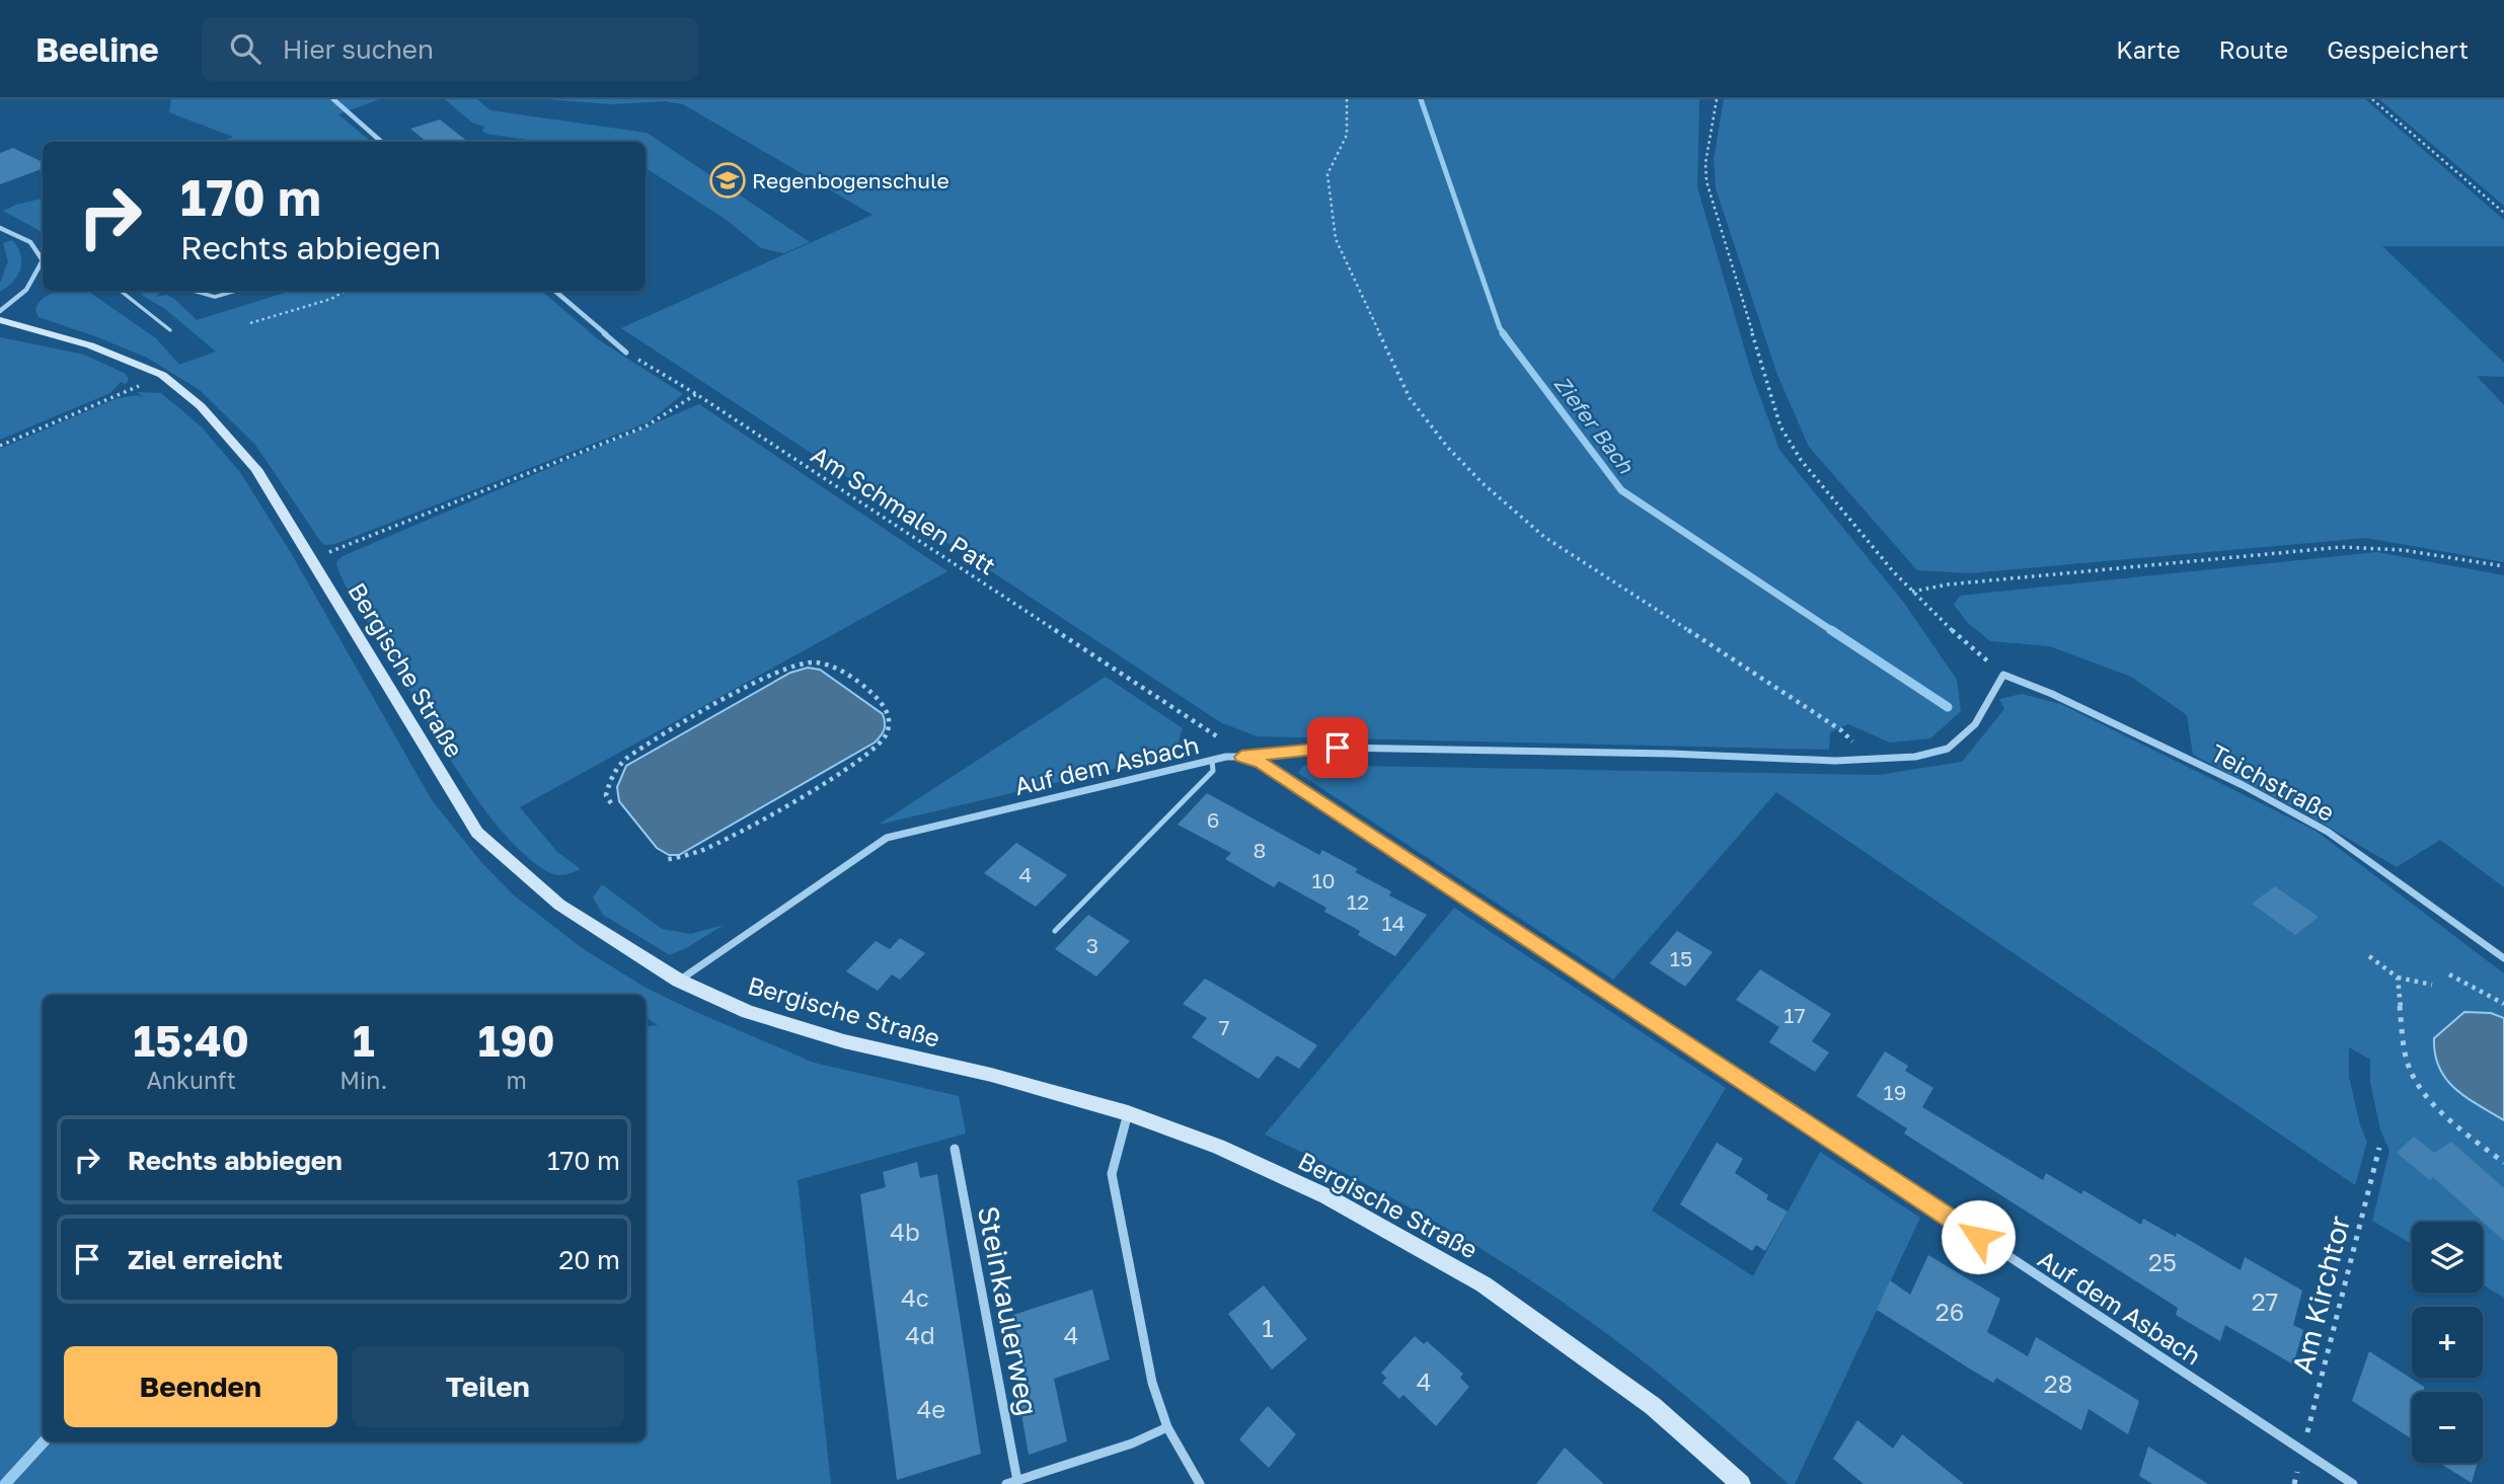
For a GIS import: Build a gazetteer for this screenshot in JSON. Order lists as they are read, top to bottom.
{
  "streets": {
    "main road": ["Bergische Straße"],
    "street": ["Auf dem Asbach", "Teichstraße", "Steinkaulerweg"],
    "path": ["Am Schmalen Patt", "Am Kirchtor"]
  },
  "crossings": [
    ["Am Schmalen Patt", "Auf dem Asbach"],
    ["Bergische Straße", "Auf dem Asbach"],
    ["Auf dem Asbach", "Am Kirchtor"]
  ],
  "water": ["Ziefer Bach"],
  "places": {
    "school or university": ["Regenbogenschule"]
  },
  "house_numbers": [
    "6",
    "8",
    "4",
    "10",
    "12",
    "14",
    "3",
    "15",
    "17",
    "7",
    "19",
    "4b",
    "25",
    "4c",
    "27",
    "26",
    "1",
    "4d",
    "4",
    "4",
    "28",
    "4e"
  ],
  "page": {
    "header": "Beeline",
    "search": "Hier suchen",
    "nav": ["Karte", "Route", "Gespeichert"],
    "turn": ["170 m", "Rechts abbiegen"],
    "eta": [
      "15:40",
      "Ankunft",
      "1",
      "Min.",
      "190",
      "m"
    ],
    "list": [
      {
        "name": "Rechts abbiegen",
        "value": "170 m"
      },
      {
        "name": "Ziel erreicht",
        "value": "20 m"
      }
    ],
    "map_buttons": ["+", "−"],
    "buttons": ["Beenden", "Teilen"]
  }
}
